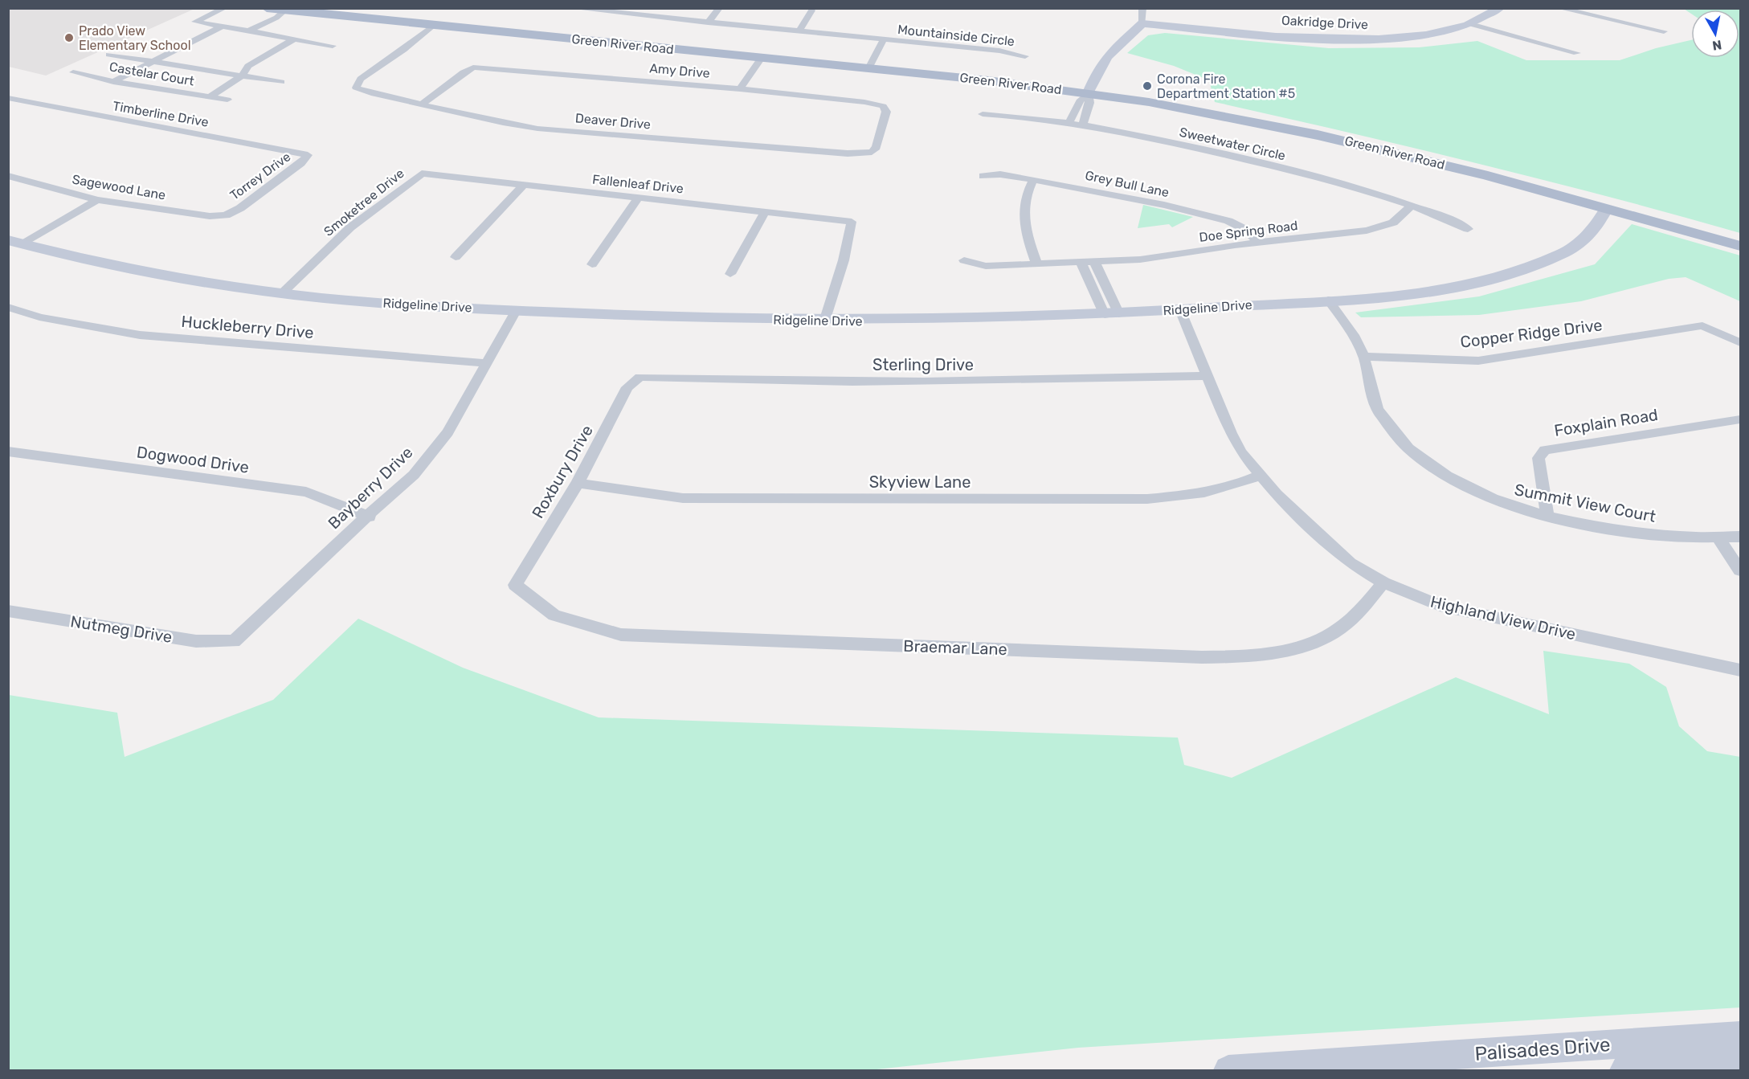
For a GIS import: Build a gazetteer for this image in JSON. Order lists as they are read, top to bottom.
{
  "streets": {
    "main road": ["Green River Road"],
    "street": [
      "Oakridge Drive",
      "Mountainside Circle",
      "Amy Drive",
      "Castelar Court",
      "Timberline Drive",
      "Deaver Drive",
      "Sweetwater Circle",
      "Torrey Drive",
      "Fallenleaf Drive",
      "Grey Bull Lane",
      "Sagewood Lane",
      "Smoketree Drive",
      "Doe Spring Road",
      "Ridgeline Drive",
      "Huckleberry Drive",
      "Copper Ridge Drive",
      "Sterling Drive",
      "Foxplain Road",
      "Dogwood Drive",
      "Roxbury Drive",
      "Skyview Lane",
      "Bayberry Drive",
      "Summit View Court",
      "Highland View Drive",
      "Nutmeg Drive",
      "Braemar Lane",
      "Palisades Drive"
    ]
  },
  "crossings": [
    ["Green River Road", "Deaver Drive"],
    ["Green River Road", "Ridgeline Drive"],
    ["Amy Drive", "Deaver Drive"],
    ["Timberline Drive", "Torrey Drive"],
    ["Sweetwater Circle", "Doe Spring Road"],
    ["Torrey Drive", "Sagewood Lane"],
    ["Fallenleaf Drive", "Smoketree Drive"],
    ["Fallenleaf Drive", "Ridgeline Drive"],
    ["Grey Bull Lane", "Doe Spring Road"],
    ["Smoketree Drive", "Ridgeline Drive"],
    ["Ridgeline Drive", "Bayberry Drive"],
    ["Ridgeline Drive", "Summit View Court"],
    ["Ridgeline Drive", "Highland View Drive"],
    ["Huckleberry Drive", "Bayberry Drive"],
    ["Copper Ridge Drive", "Summit View Court"],
    ["Sterling Drive", "Roxbury Drive"],
    ["Sterling Drive", "Highland View Drive"],
    ["Foxplain Road", "Summit View Court"],
    ["Dogwood Drive", "Bayberry Drive"],
    ["Roxbury Drive", "Skyview Lane"],
    ["Roxbury Drive", "Braemar Lane"],
    ["Skyview Lane", "Highland View Drive"],
    ["Bayberry Drive", "Nutmeg Drive"],
    ["Highland View Drive", "Braemar Lane"]
  ],
  "places": ["Prado View Elementary School", "Corona Fire Department Station #5"],
  "north": "bottom"
}
